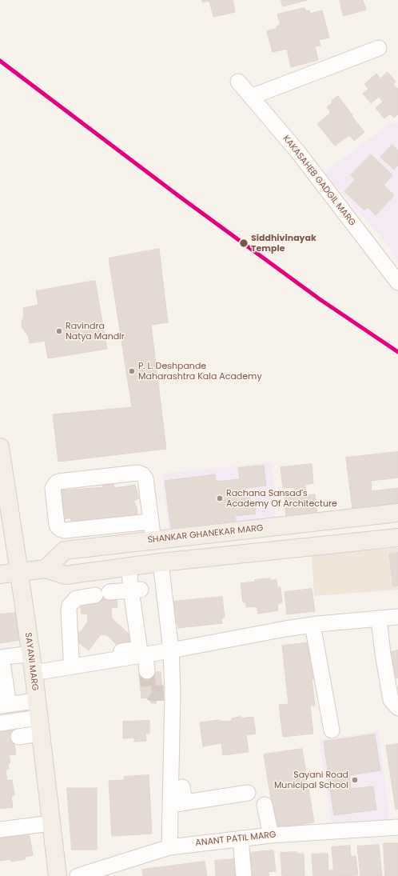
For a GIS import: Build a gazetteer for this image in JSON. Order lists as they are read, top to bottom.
{
  "streets": {
    "main road": ["SHANKAR GHANEKAR MARG", "SAYANI MARG"],
    "street": ["KAKASAHEB GADGIL MARG", "ANANT PATIL MARG"]
  },
  "places": [
    "Siddhivinayak Temple",
    "Ravindra Natya Mandir",
    "P. L. Deshpande Maharashtra Kala Academy",
    "Rachana Sansad's Academy Of Architecture",
    "Sayani Road Municipal School"
  ]
}
